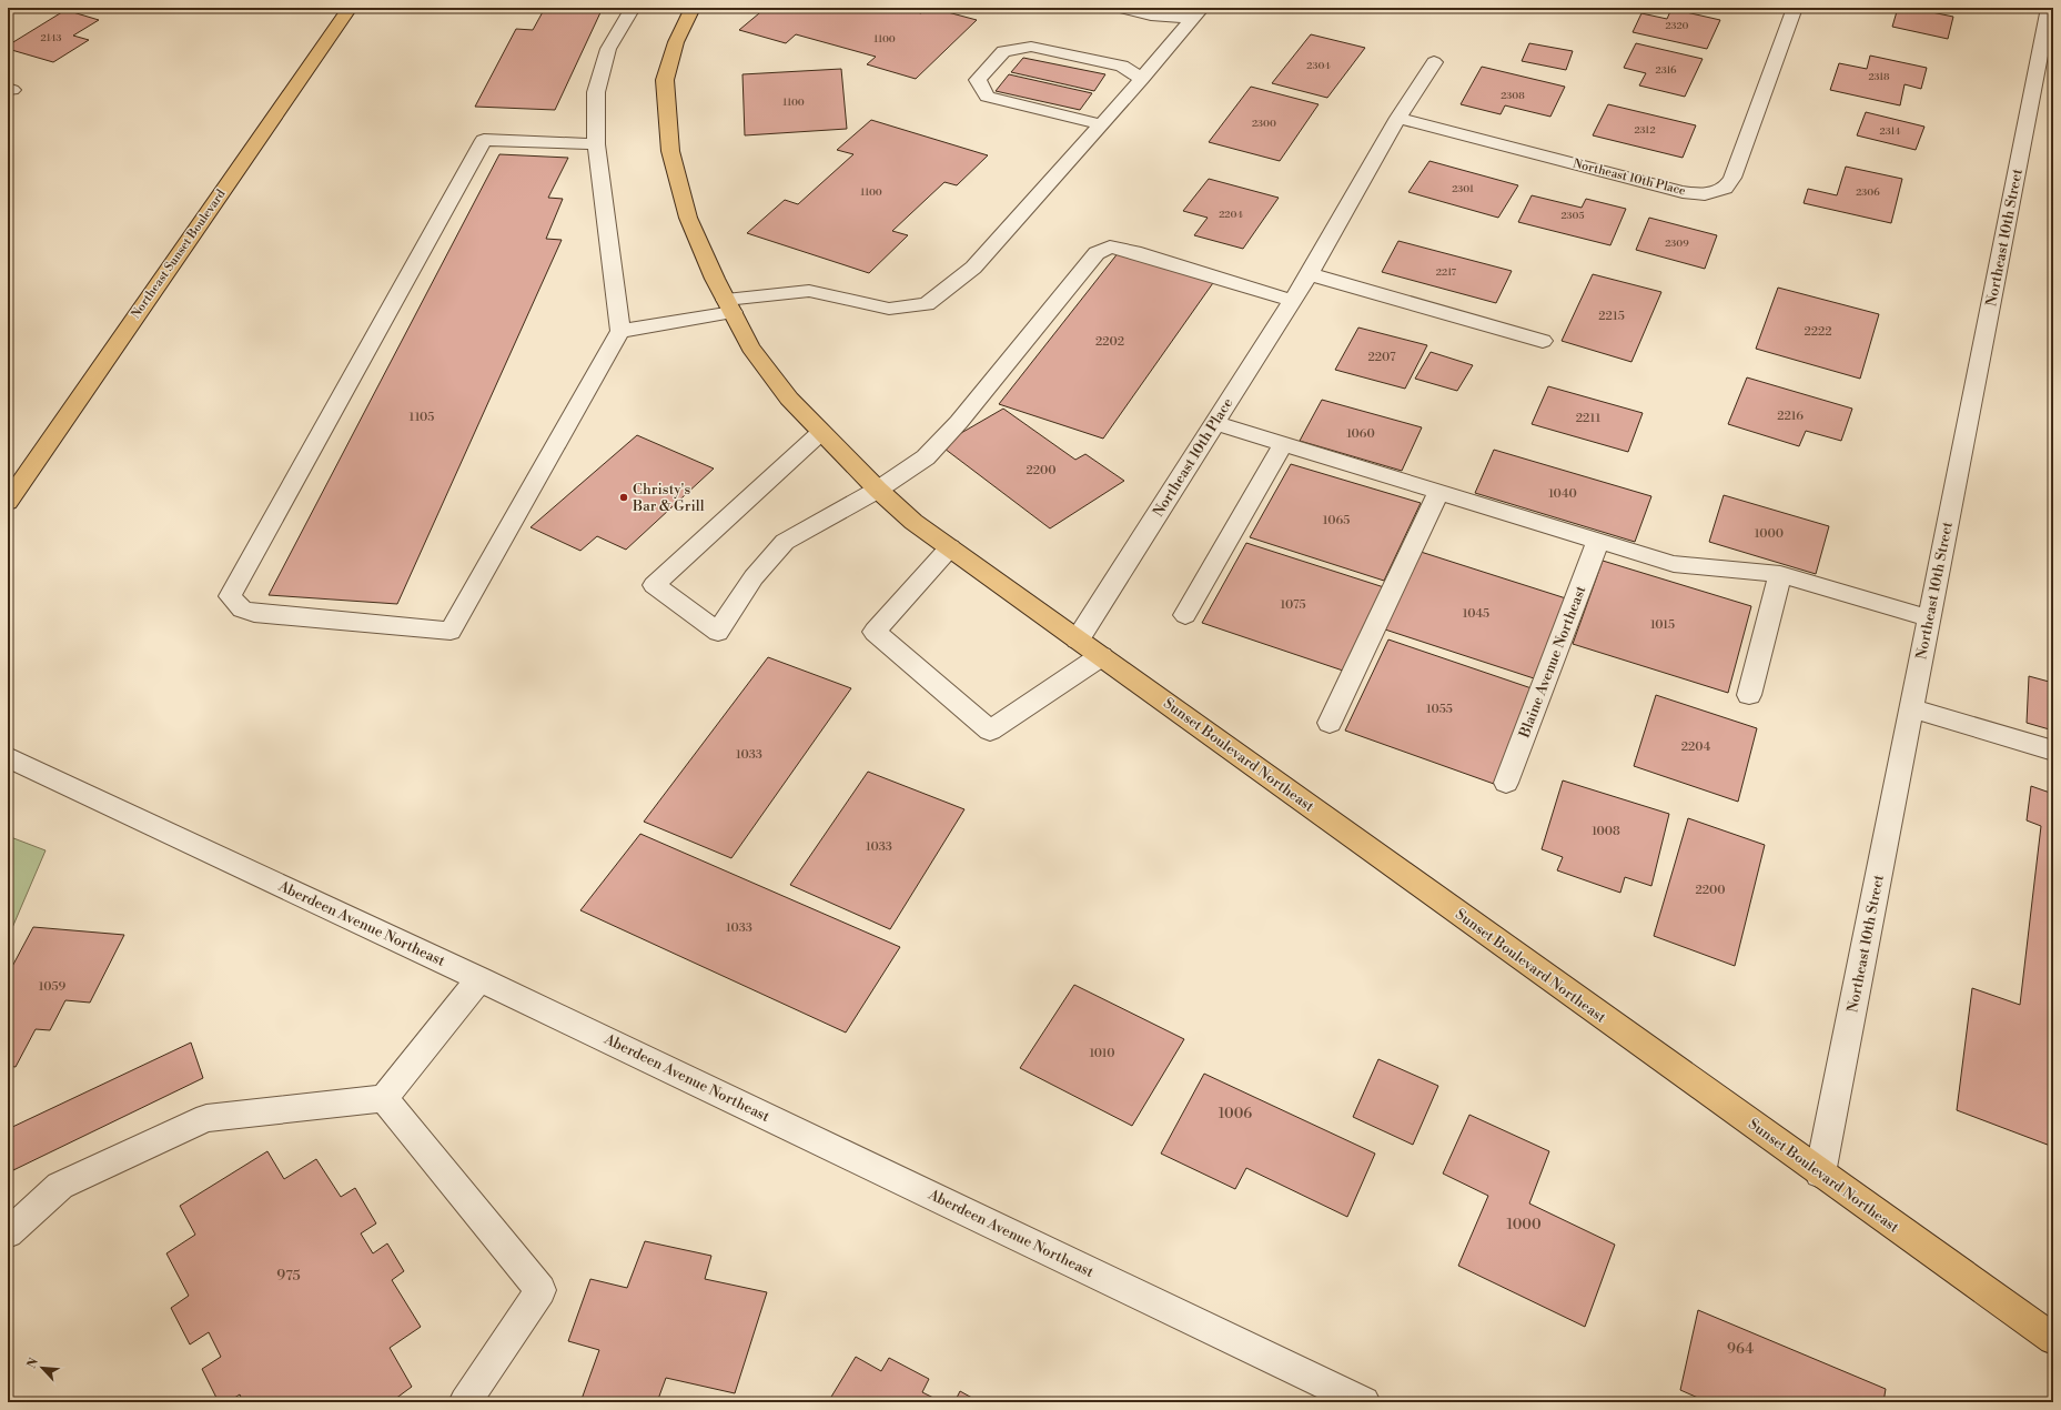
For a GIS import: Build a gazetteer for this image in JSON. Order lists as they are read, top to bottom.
{
  "streets": {
    "main road": ["Northeast Sunset Boulevard", "Sunset Boulevard Northeast"],
    "street": [
      "Northeast 10th Place",
      "Northeast 10th Street",
      "Blaine Avenue Northeast",
      "Aberdeen Avenue Northeast"
    ]
  },
  "crossings": [
    ["Northeast 10th Place", "Sunset Boulevard Northeast"],
    ["Northeast 10th Street", "Sunset Boulevard Northeast"]
  ],
  "places": ["Christy's Bar & Grill"],
  "house_numbers": [
    "2320",
    "2143",
    "1100",
    "2304",
    "2316",
    "2318",
    "2308",
    "1100",
    "2300",
    "2312",
    "2314",
    "2301",
    "1100",
    "2306",
    "2204",
    "2305",
    "2309",
    "2217",
    "2215",
    "2222",
    "2202",
    "2207",
    "2216",
    "1105",
    "2211",
    "1060",
    "2200",
    "1040",
    "1065",
    "1000",
    "1075",
    "1045",
    "1015",
    "1055",
    "2204",
    "1033",
    "1008",
    "1033",
    "2200",
    "1033",
    "1059",
    "1010",
    "1006",
    "1000",
    "975",
    "964"
  ],
  "north": "top left"
}
